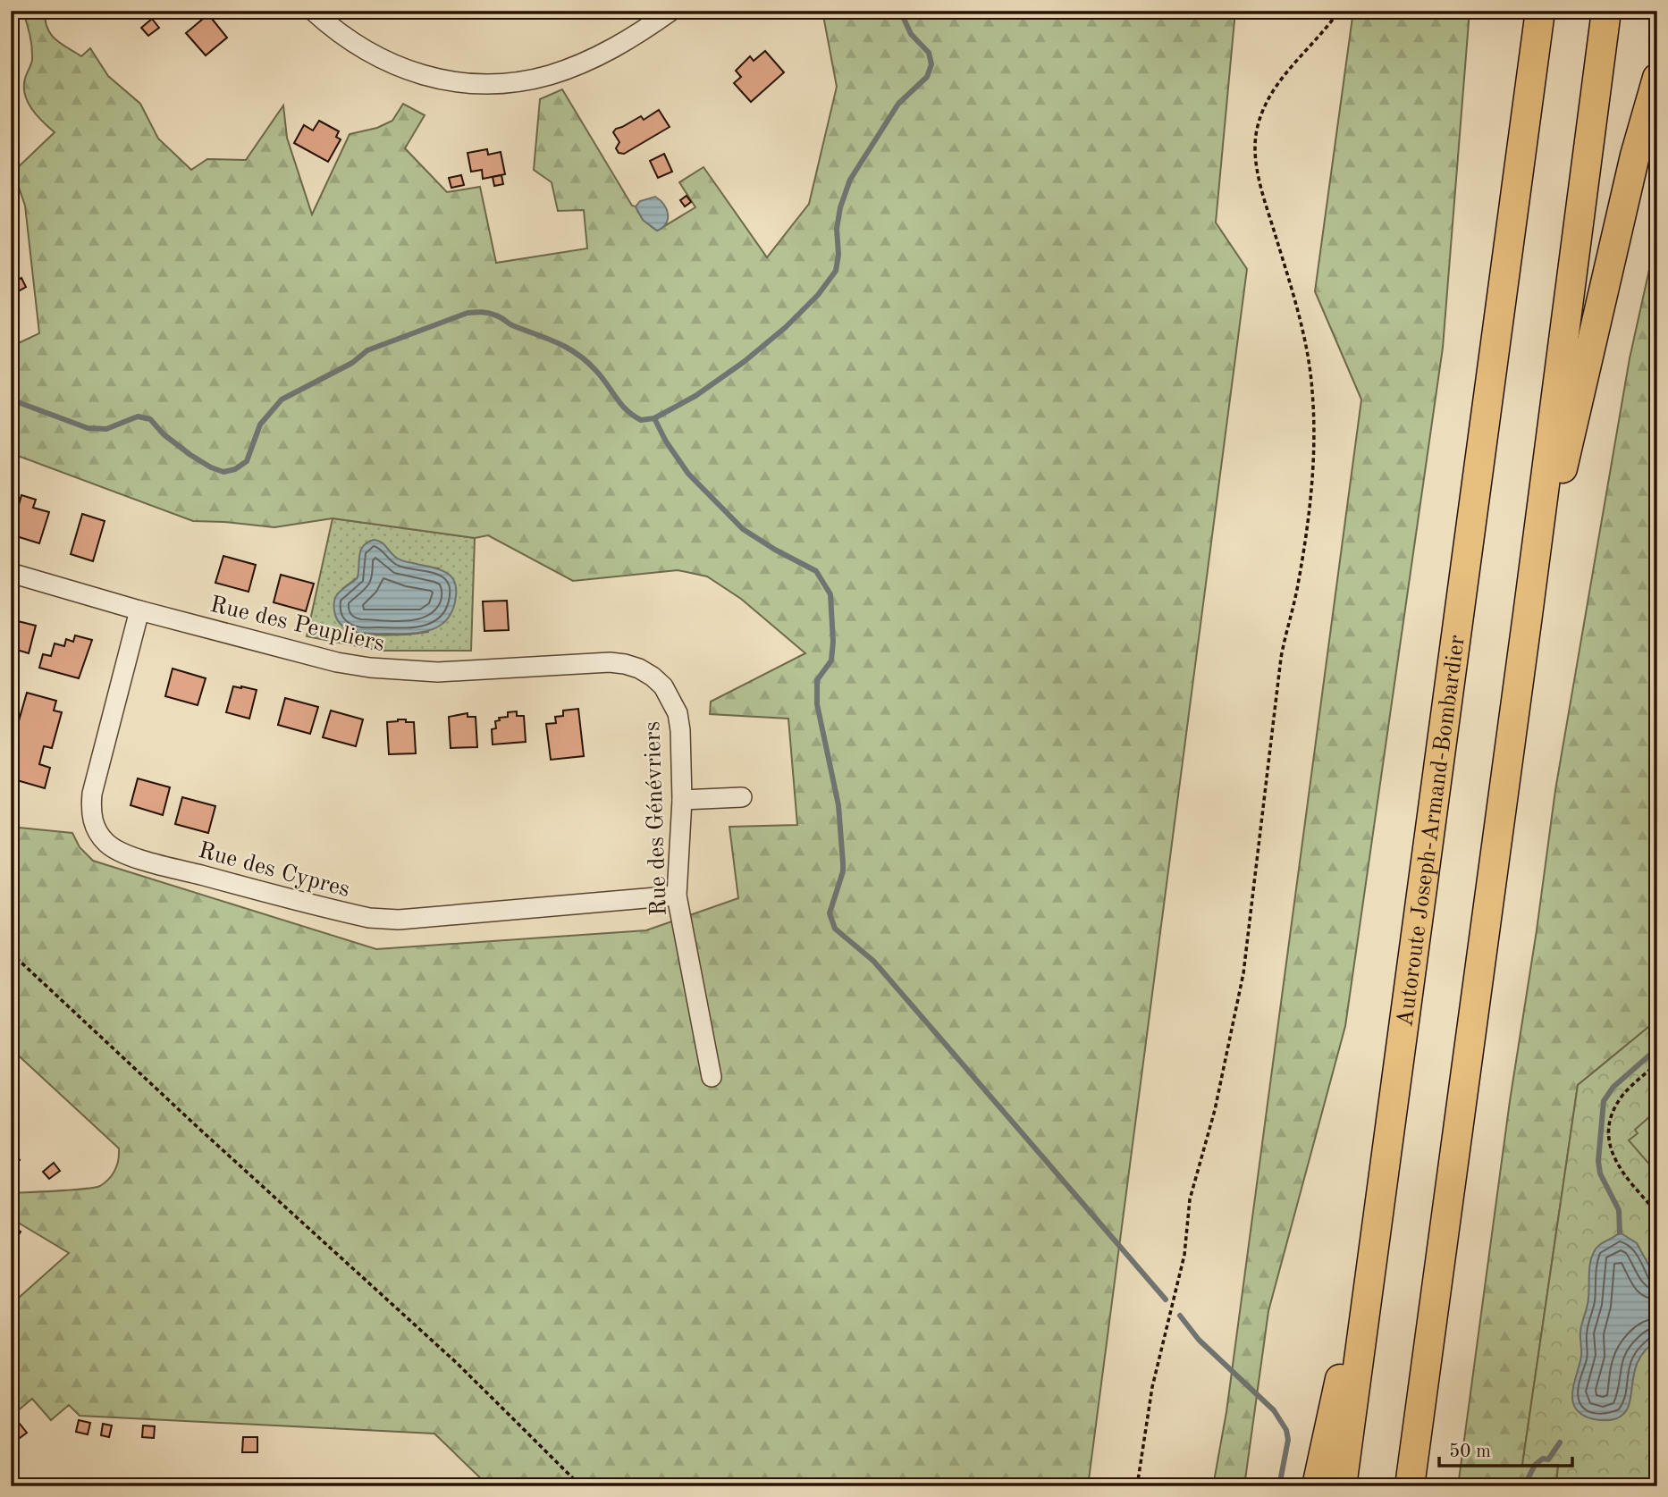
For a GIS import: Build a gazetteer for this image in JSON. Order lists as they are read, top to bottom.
{
  "streets": {
    "highway": ["Autoroute Joseph-Armand-Bombardier"],
    "street": ["Rue des Peupliers", "Rue des Génévriers", "Rue des Cypres"]
  },
  "crossings": [
    ["Rue des Peupliers", "Rue des Génévriers"],
    ["Rue des Peupliers", "Rue des Cypres"],
    ["Rue des Génévriers", "Rue des Cypres"]
  ],
  "scale_bar": "50 m"
}
